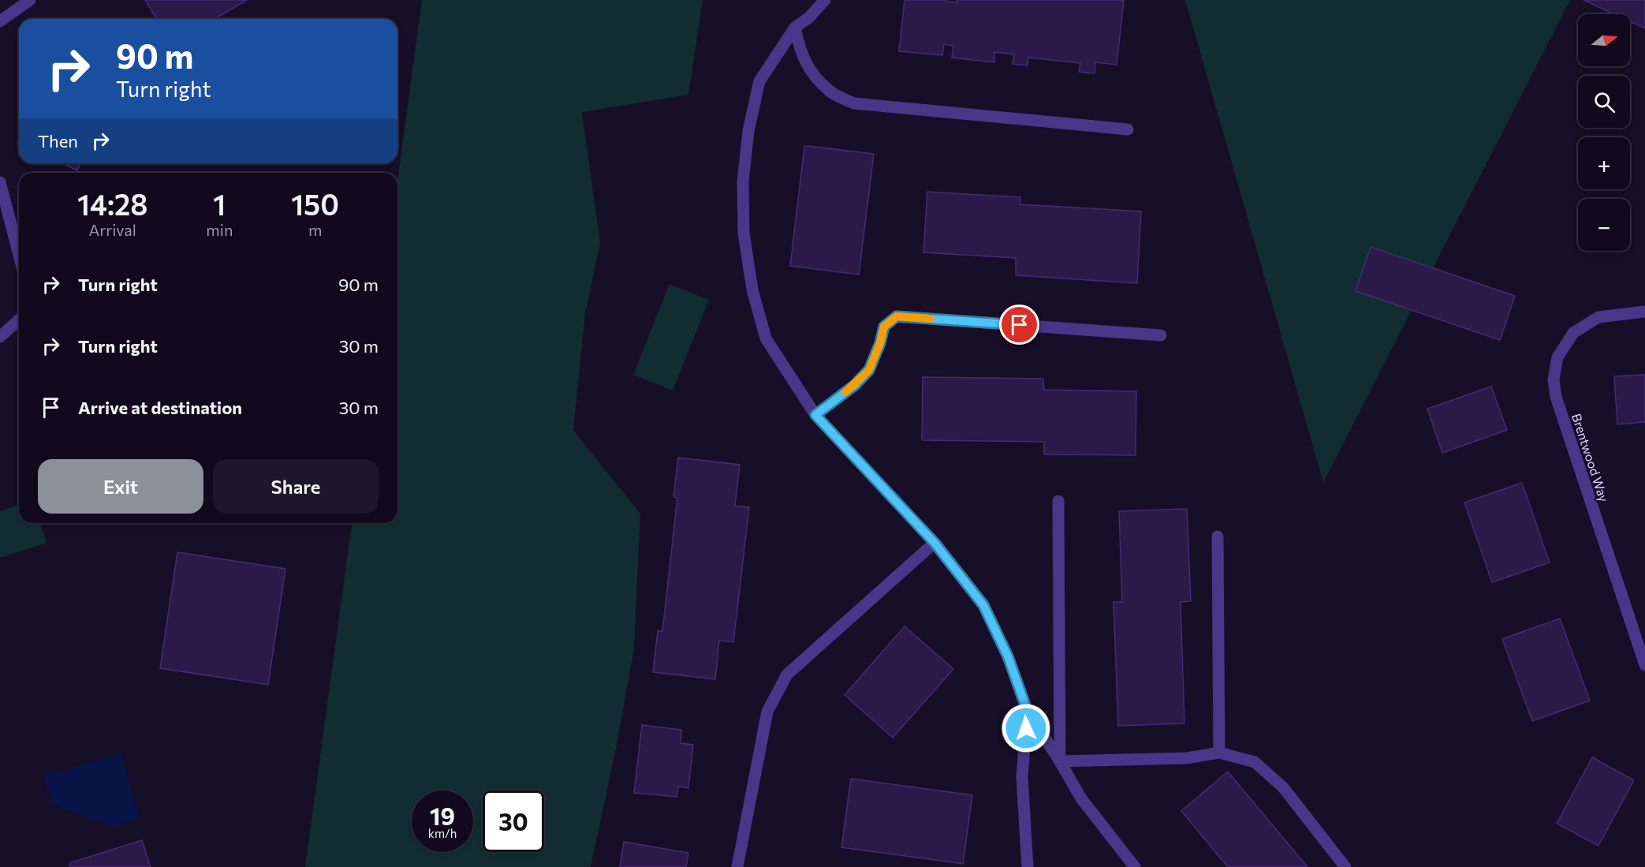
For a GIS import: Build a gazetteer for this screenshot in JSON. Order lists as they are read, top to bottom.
{
  "streets": {
    "street": ["Brentwood Way"]
  },
  "north": "right",
  "page": {
    "map_buttons": ["+", "−"],
    "turn": ["90 m", "Turn right"],
    "then": "Then",
    "eta": [
      "14:28",
      "Arrival",
      "1",
      "min",
      "150",
      "m"
    ],
    "list": [
      {
        "name": "Turn right",
        "value": "90 m"
      },
      {
        "name": "Turn right",
        "value": "30 m"
      },
      {
        "name": "Arrive at destination",
        "value": "30 m"
      }
    ],
    "buttons": ["Exit", "Share"],
    "speed": "19 km/h",
    "limit": "30"
  }
}
